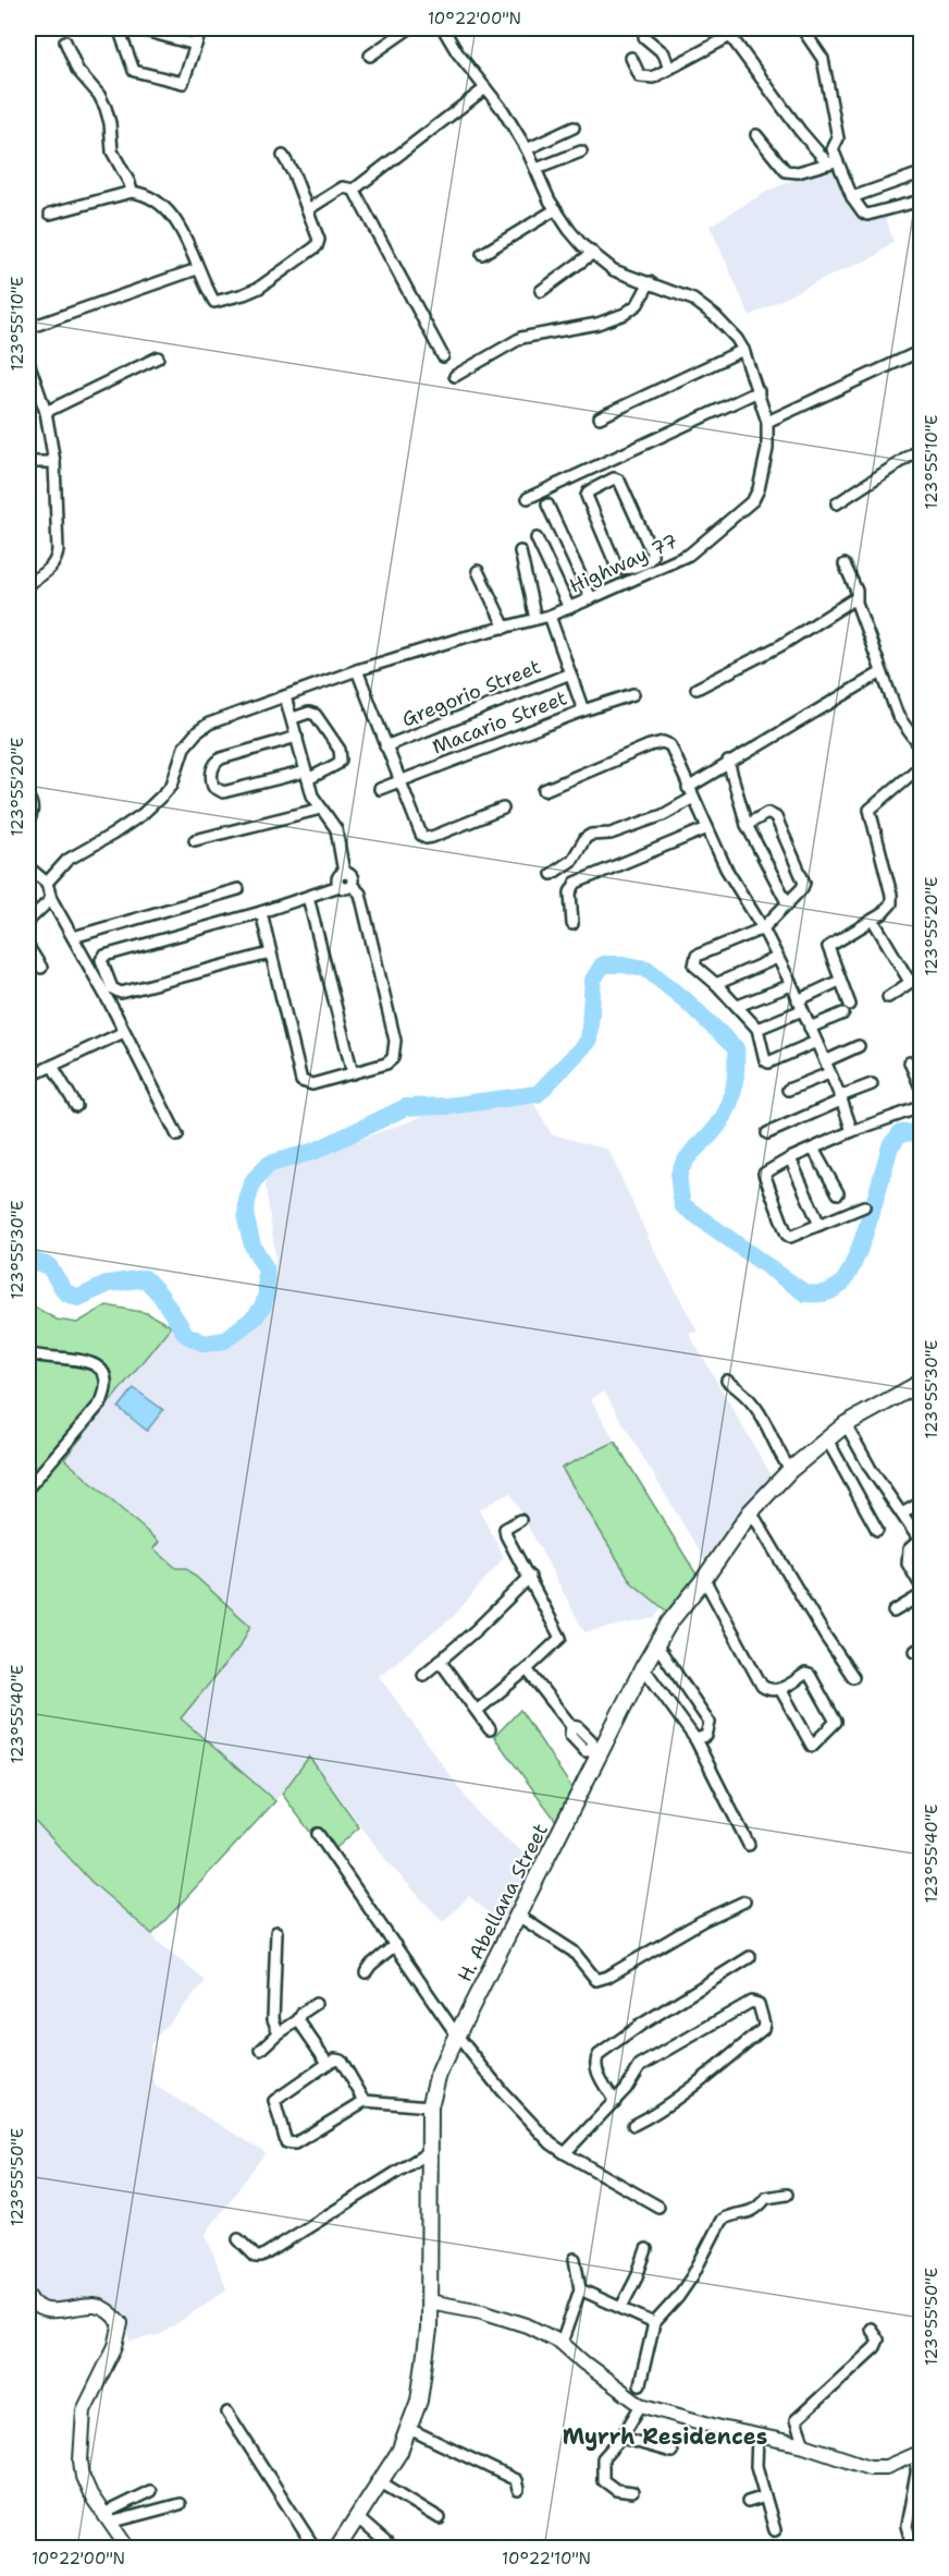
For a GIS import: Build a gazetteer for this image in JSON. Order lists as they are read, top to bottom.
{
  "streets": {
    "main road": ["H. Abellana Street"],
    "street": ["Highway 77", "Gregorio Street", "Macario Street"]
  },
  "districts": ["Myrrh Residences"],
  "coordinates": [
    "10°22'00\"N",
    "123°55'10\"E",
    "123°55'20\"E",
    "123°55'30\"E",
    "123°55'40\"E",
    "123°55'50\"E",
    "10°22'10\"N"
  ]
}
